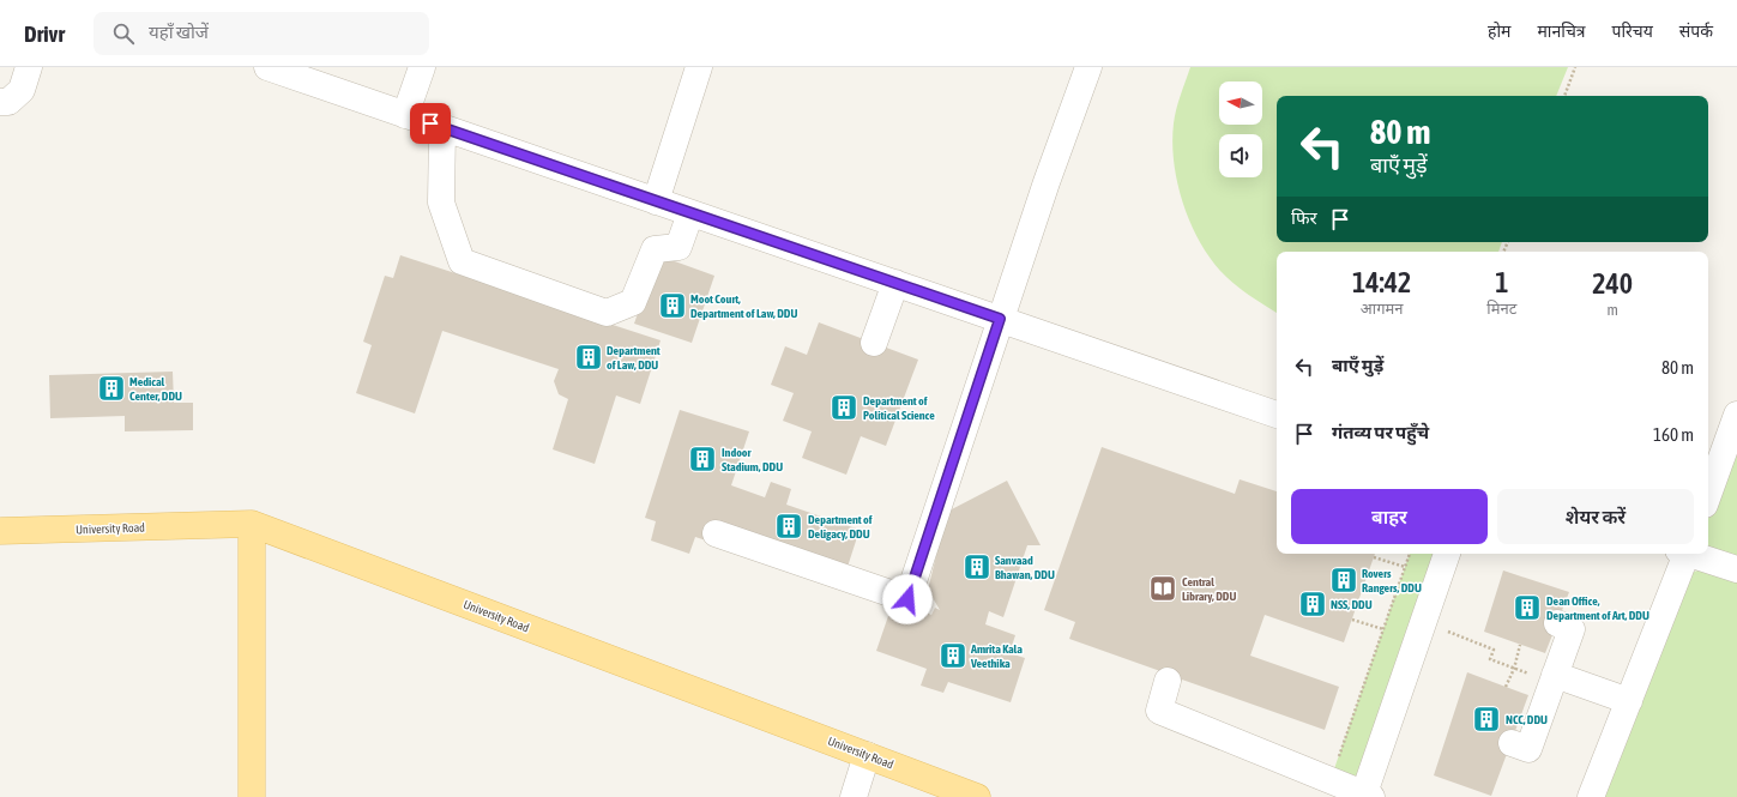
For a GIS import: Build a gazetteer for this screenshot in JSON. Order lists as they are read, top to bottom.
{
  "streets": {
    "main road": ["University Road"]
  },
  "places": {
    "building": [
      "Moot Court, Department of Law, DDU",
      "Department of Law, DDU",
      "Medical Center, DDU",
      "Department of Political Science",
      "Indoor Stadium, DDU",
      "Department of Deligacy, DDU",
      "Sanvaad Bhawan, DDU",
      "Rovers Rangers, DDU",
      "NSS, DDU",
      "Dean Office, Department of Art, DDU",
      "Amrita Kala Veethika",
      "NCC, DDU"
    ],
    "library": ["Central Library, DDU"]
  },
  "north": "left",
  "page": {
    "header": "Drivr",
    "search": "यहाँ खोजें",
    "nav": [
      "होम",
      "मानचित्र",
      "परिचय",
      "संपर्क"
    ],
    "turn": ["80 m", "बाएँ मुड़ें"],
    "then": "फिर",
    "eta": [
      "14:42",
      "आगमन",
      "1",
      "मिनट",
      "240",
      "m"
    ],
    "list": [
      {
        "name": "बाएँ मुड़ें",
        "value": "80 m"
      },
      {
        "name": "गंतव्य पर पहुँचे",
        "value": "160 m"
      }
    ],
    "buttons": ["बाहर", "शेयर करें"]
  }
}
